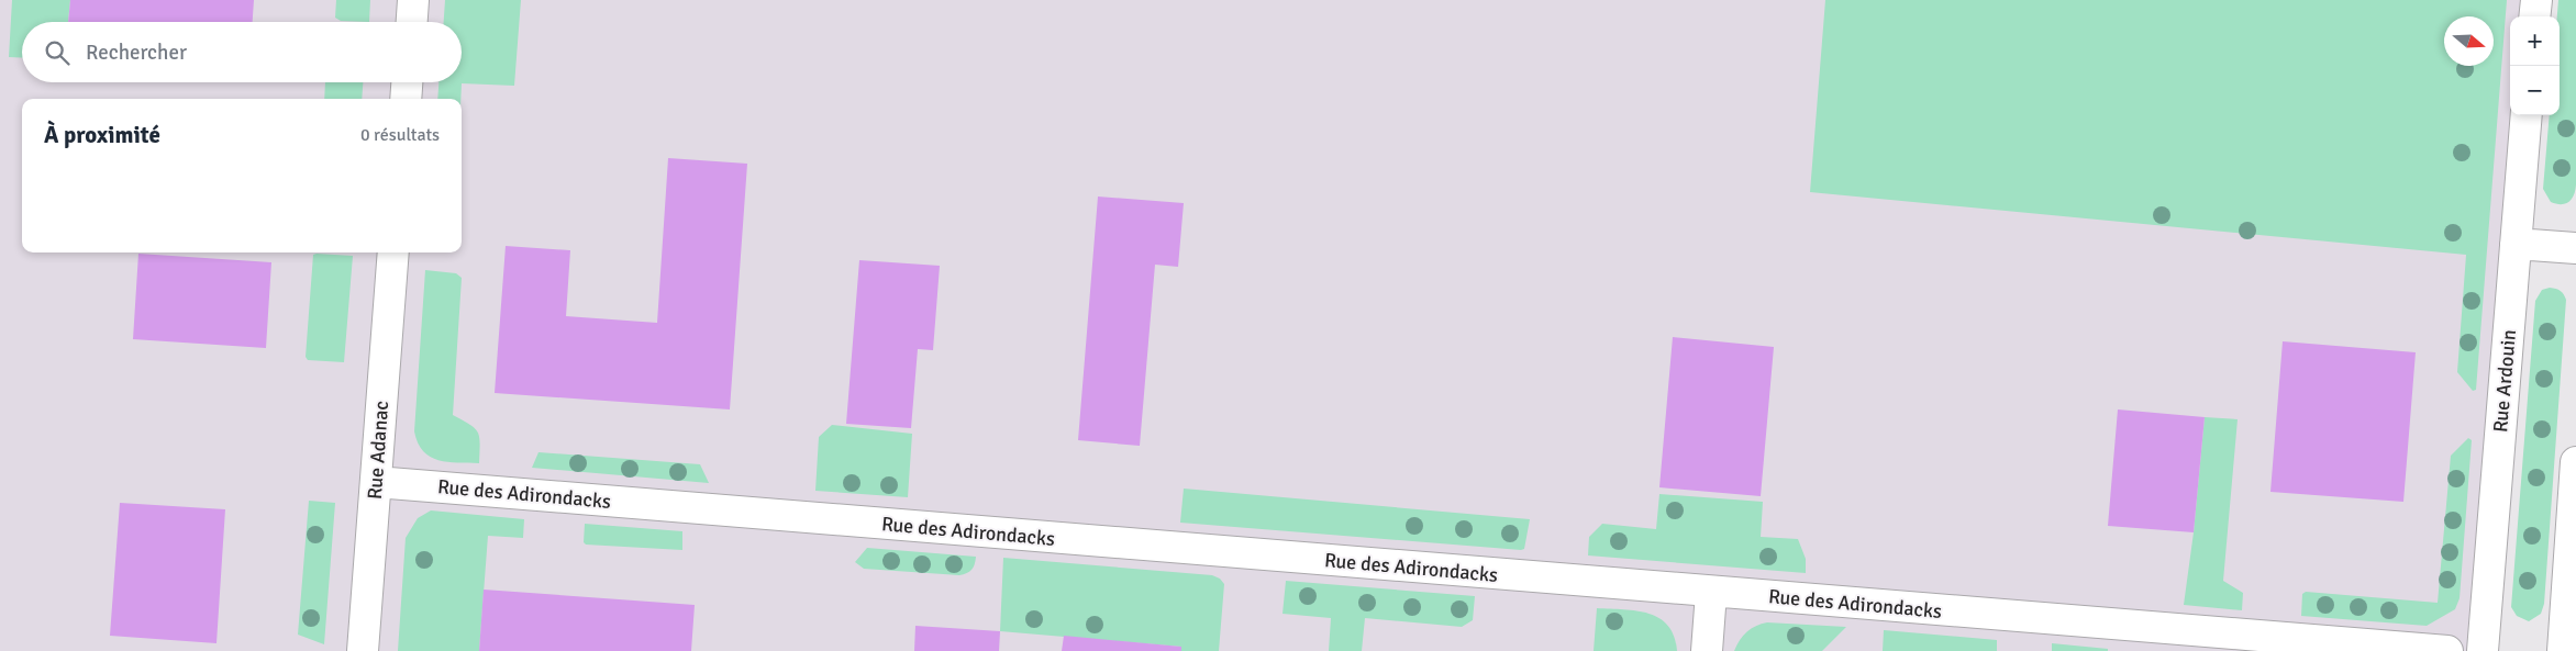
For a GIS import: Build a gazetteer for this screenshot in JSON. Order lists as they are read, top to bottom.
{
  "streets": {
    "street": ["Rue Ardouin", "Rue Adanac", "Rue des Adirondacks"]
  },
  "crossings": [
    ["Rue Adanac", "Rue des Adirondacks"]
  ],
  "north": "right",
  "page": {
    "map_buttons": ["+", "−"],
    "search": "Rechercher",
    "heading": ["À proximité", "0 résultats"]
  }
}
